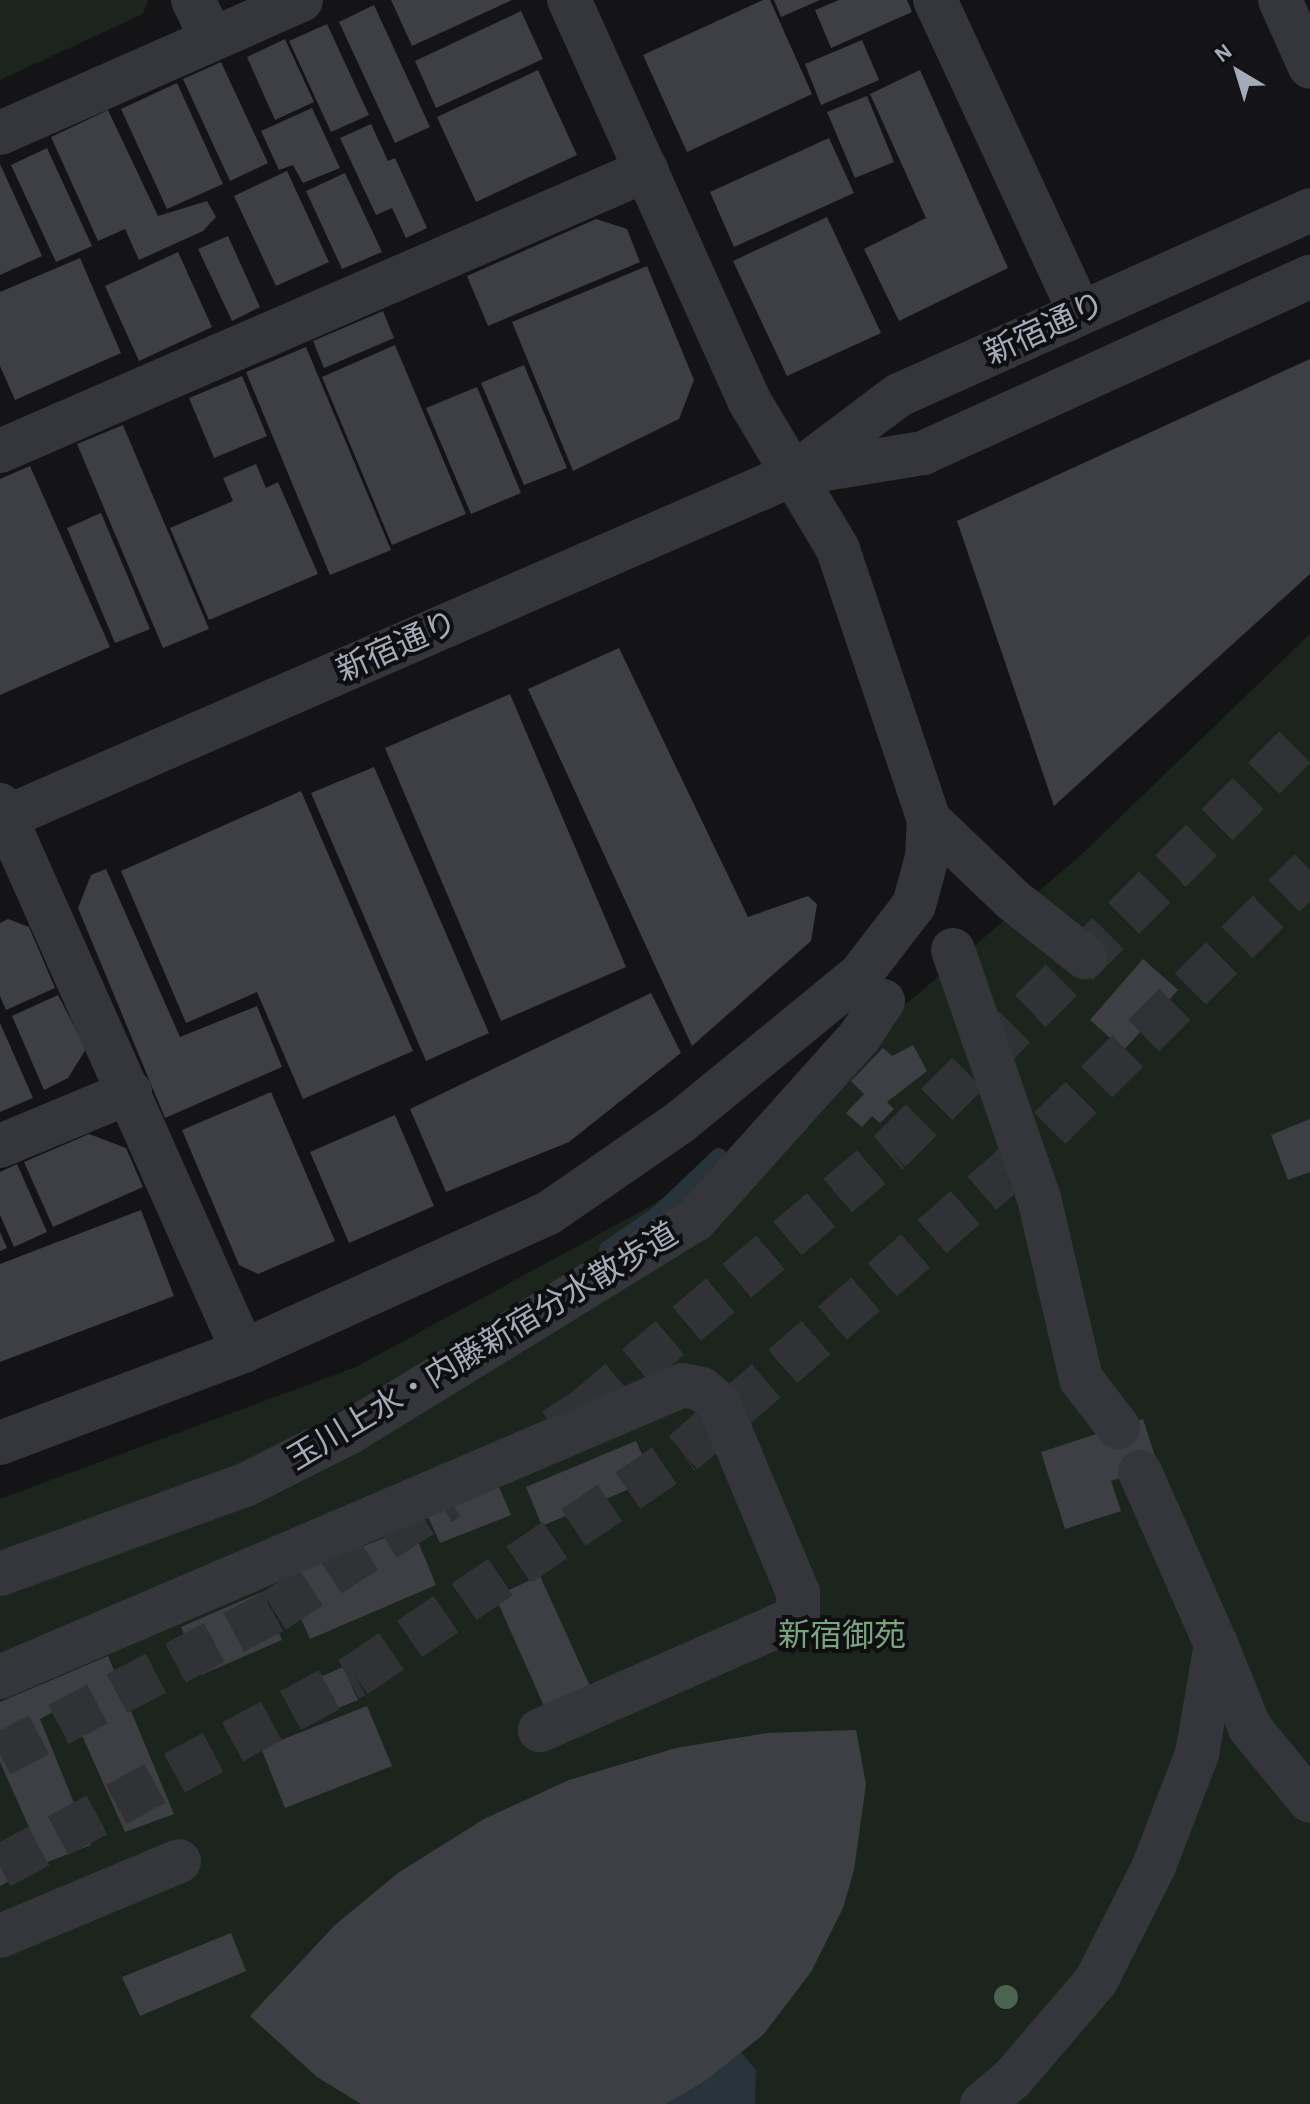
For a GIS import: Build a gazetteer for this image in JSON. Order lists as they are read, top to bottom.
{
  "streets": {
    "street": ["新宿通り", "玉川上水・内藤新宿分水散歩道"]
  },
  "parks": ["新宿御苑"],
  "north": "top left"
}
